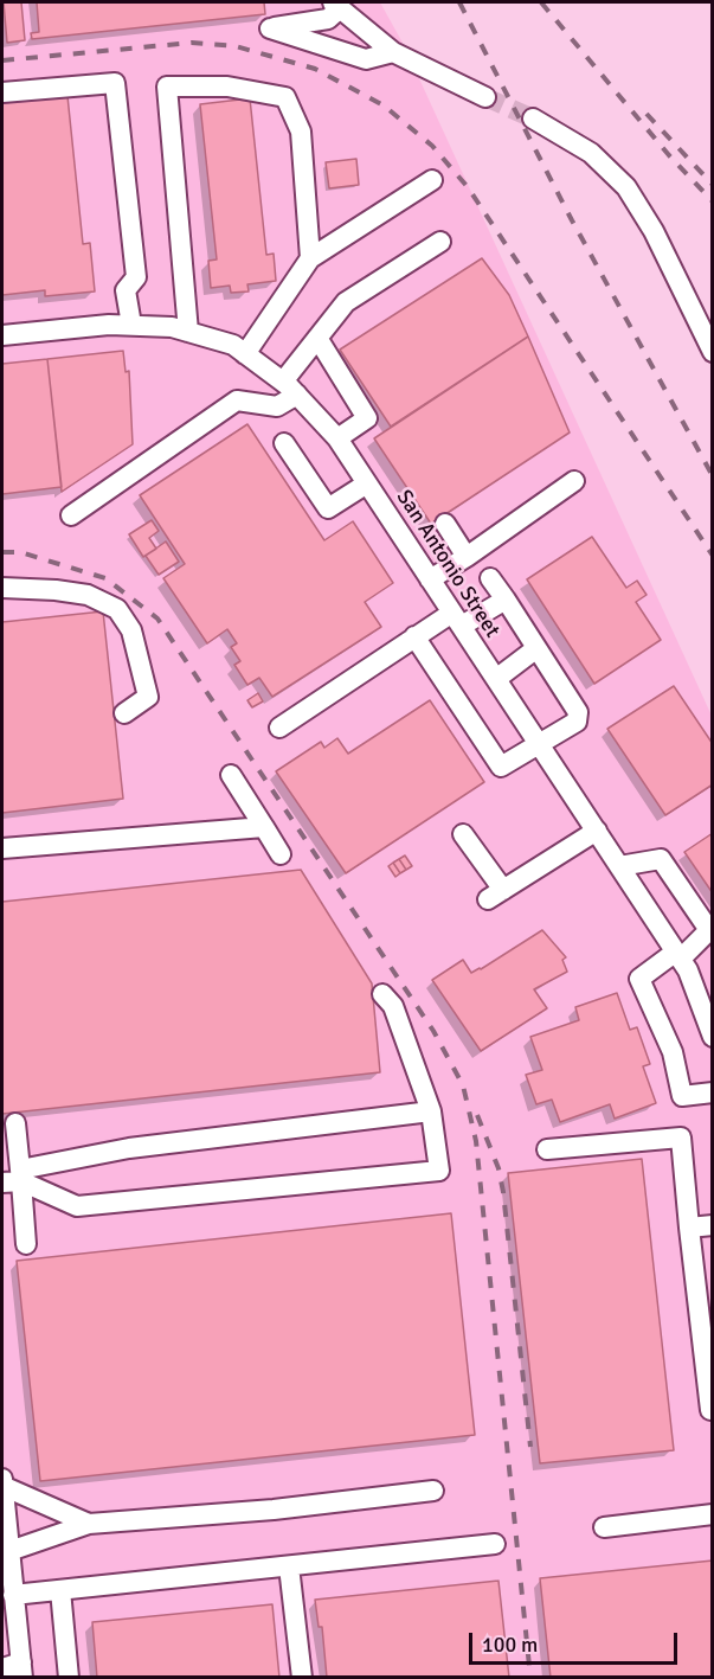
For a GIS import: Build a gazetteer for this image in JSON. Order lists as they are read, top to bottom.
{
  "streets": {
    "street": ["San Antonio Street"]
  },
  "scale_bar": "100 m"
}
